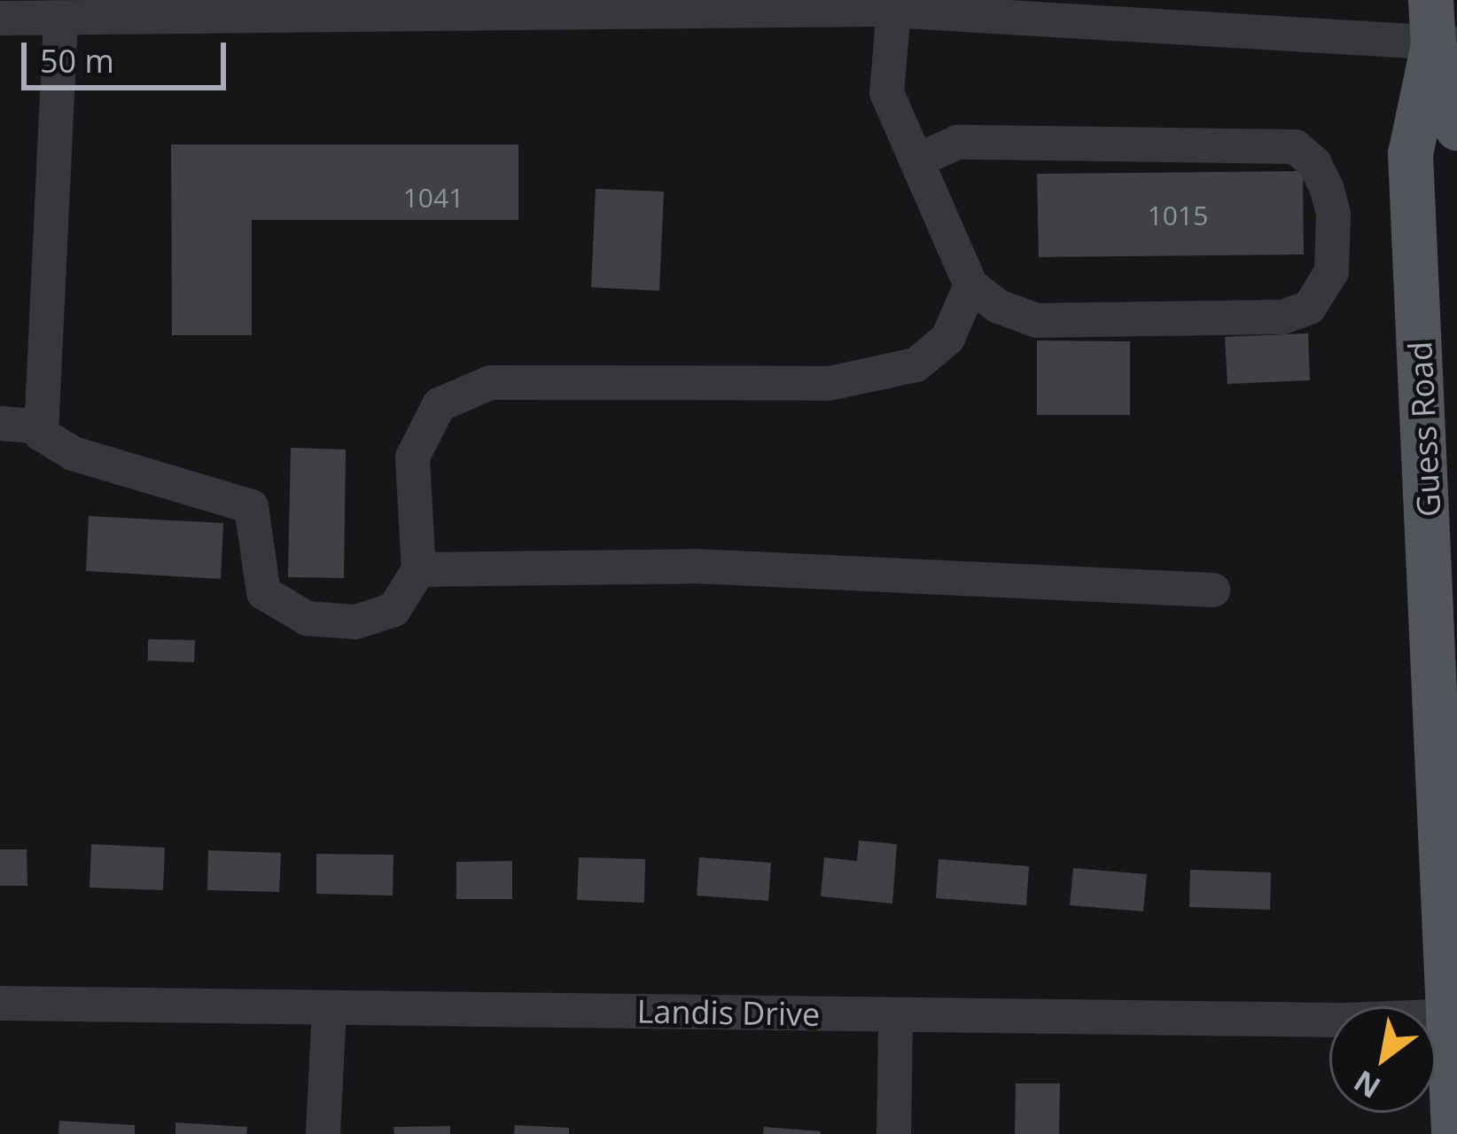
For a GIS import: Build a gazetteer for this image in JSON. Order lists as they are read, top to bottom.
{
  "streets": {
    "main road": ["Guess Road"],
    "street": ["Landis Drive"]
  },
  "crossings": [
    ["Guess Road", "Landis Drive"]
  ],
  "house_numbers": ["1041", "1015"],
  "scale_bar": "50 m",
  "north": "bottom left"
}
